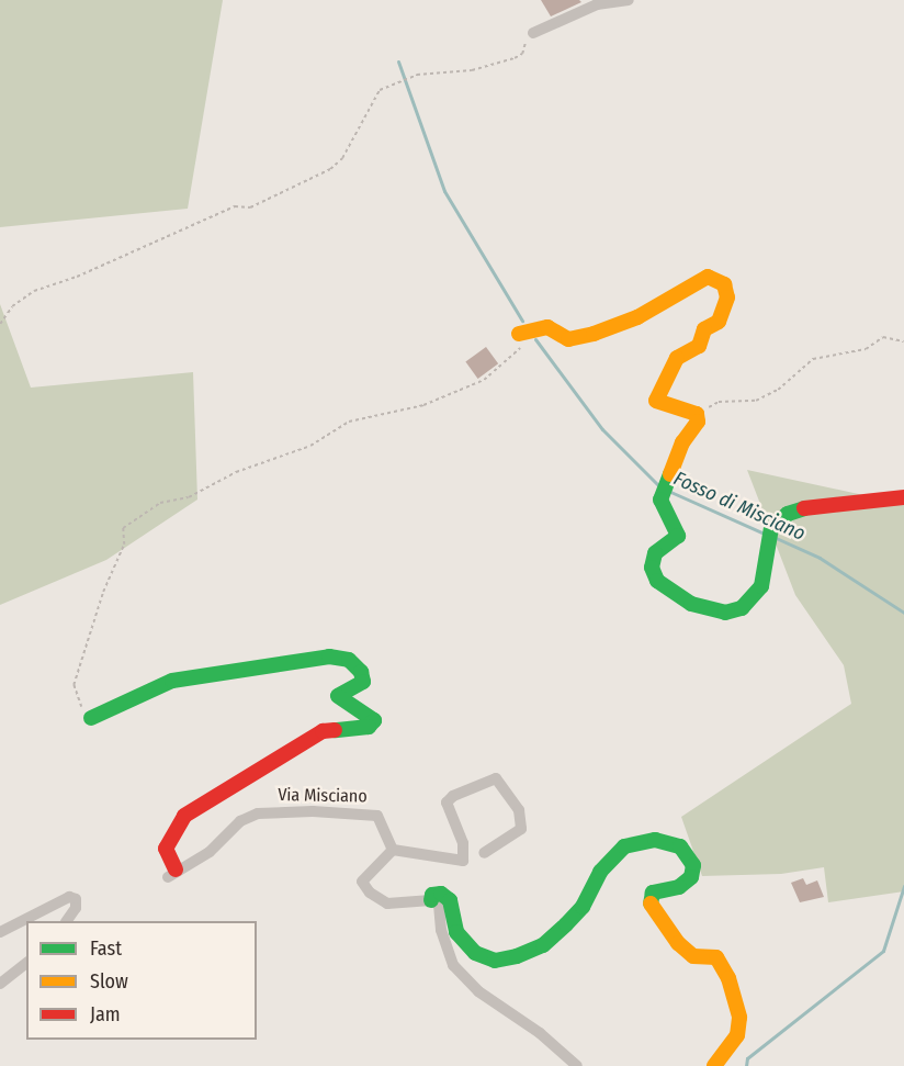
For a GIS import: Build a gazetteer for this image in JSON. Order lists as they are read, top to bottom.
{
  "streets": {
    "street": ["Via Misciano"]
  },
  "water": ["Fosso di Misciano"],
  "legend": ["Fast", "Slow", "Jam"]
}
